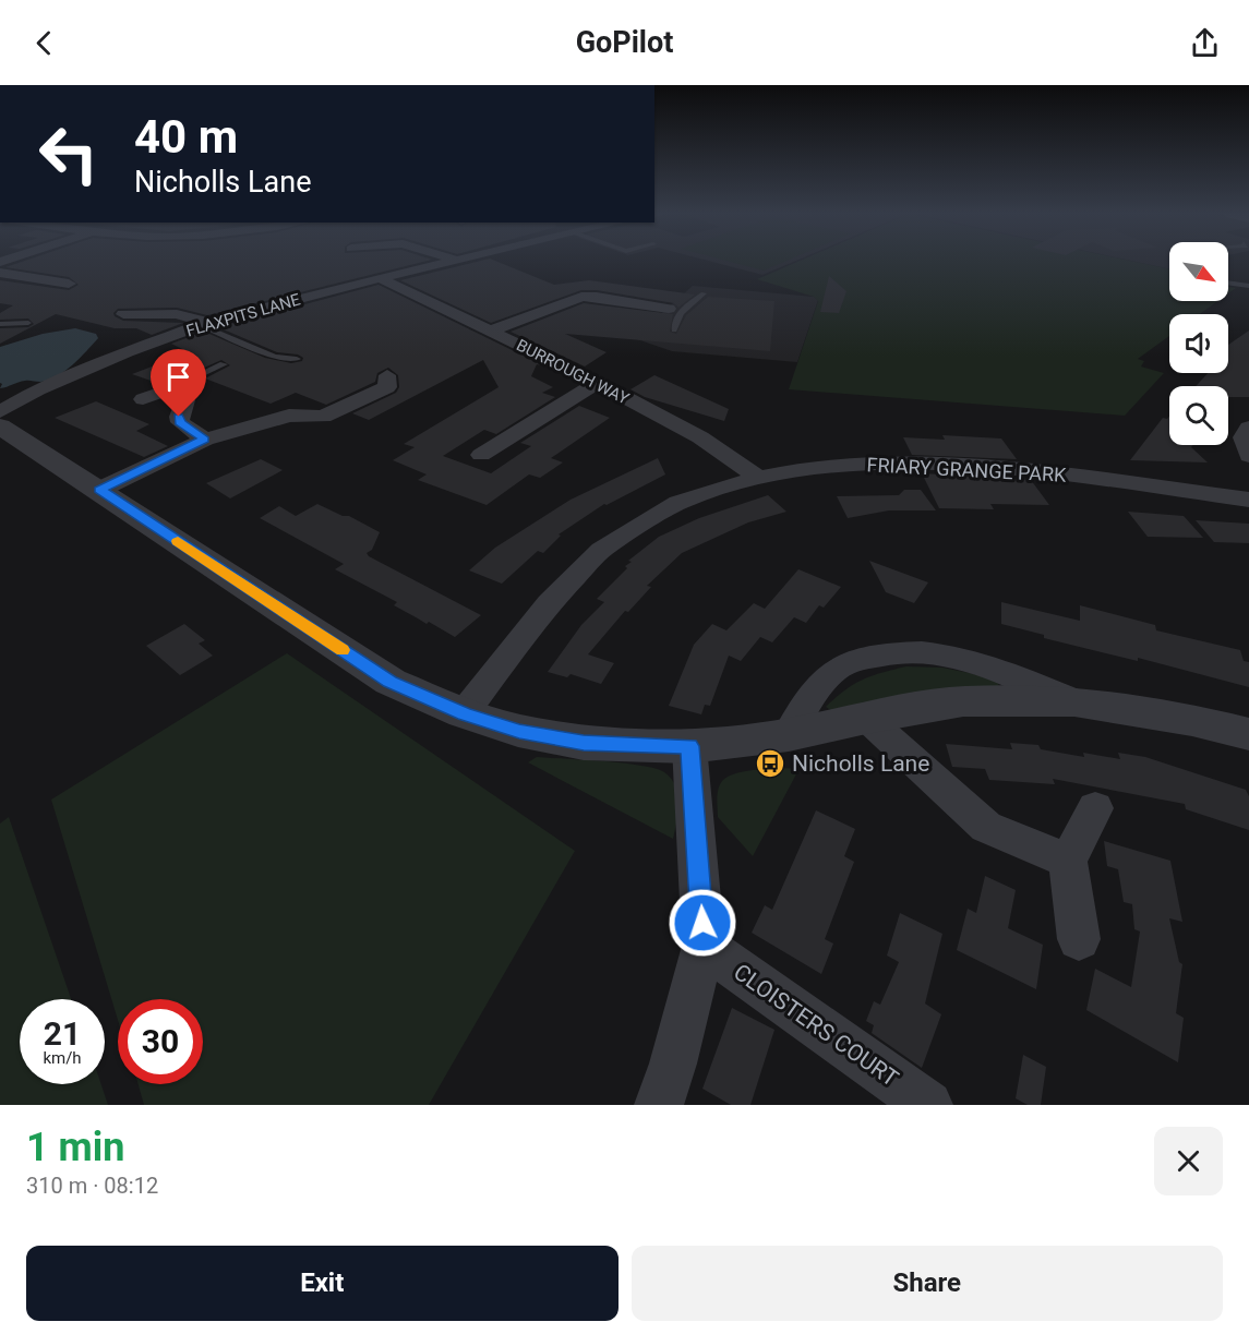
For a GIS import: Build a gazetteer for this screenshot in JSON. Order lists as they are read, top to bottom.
{
  "streets": {
    "street": [
      "FLAXPITS LANE",
      "BURROUGH WAY",
      "FRIARY GRANGE PARK",
      "CLOISTERS COURT"
    ]
  },
  "crossings": [
    ["FLAXPITS LANE", "BURROUGH WAY"],
    ["BURROUGH WAY", "FRIARY GRANGE PARK"]
  ],
  "places": {
    "bus stop": ["Nicholls Lane"]
  },
  "north": "bottom right",
  "page": {
    "header": "GoPilot",
    "turn": ["40 m", "Nicholls Lane"],
    "speed": "21 km/h",
    "limit": "30",
    "heading": ["1 min", "310 m · 08:12"],
    "buttons": ["Exit", "Share"]
  }
}
